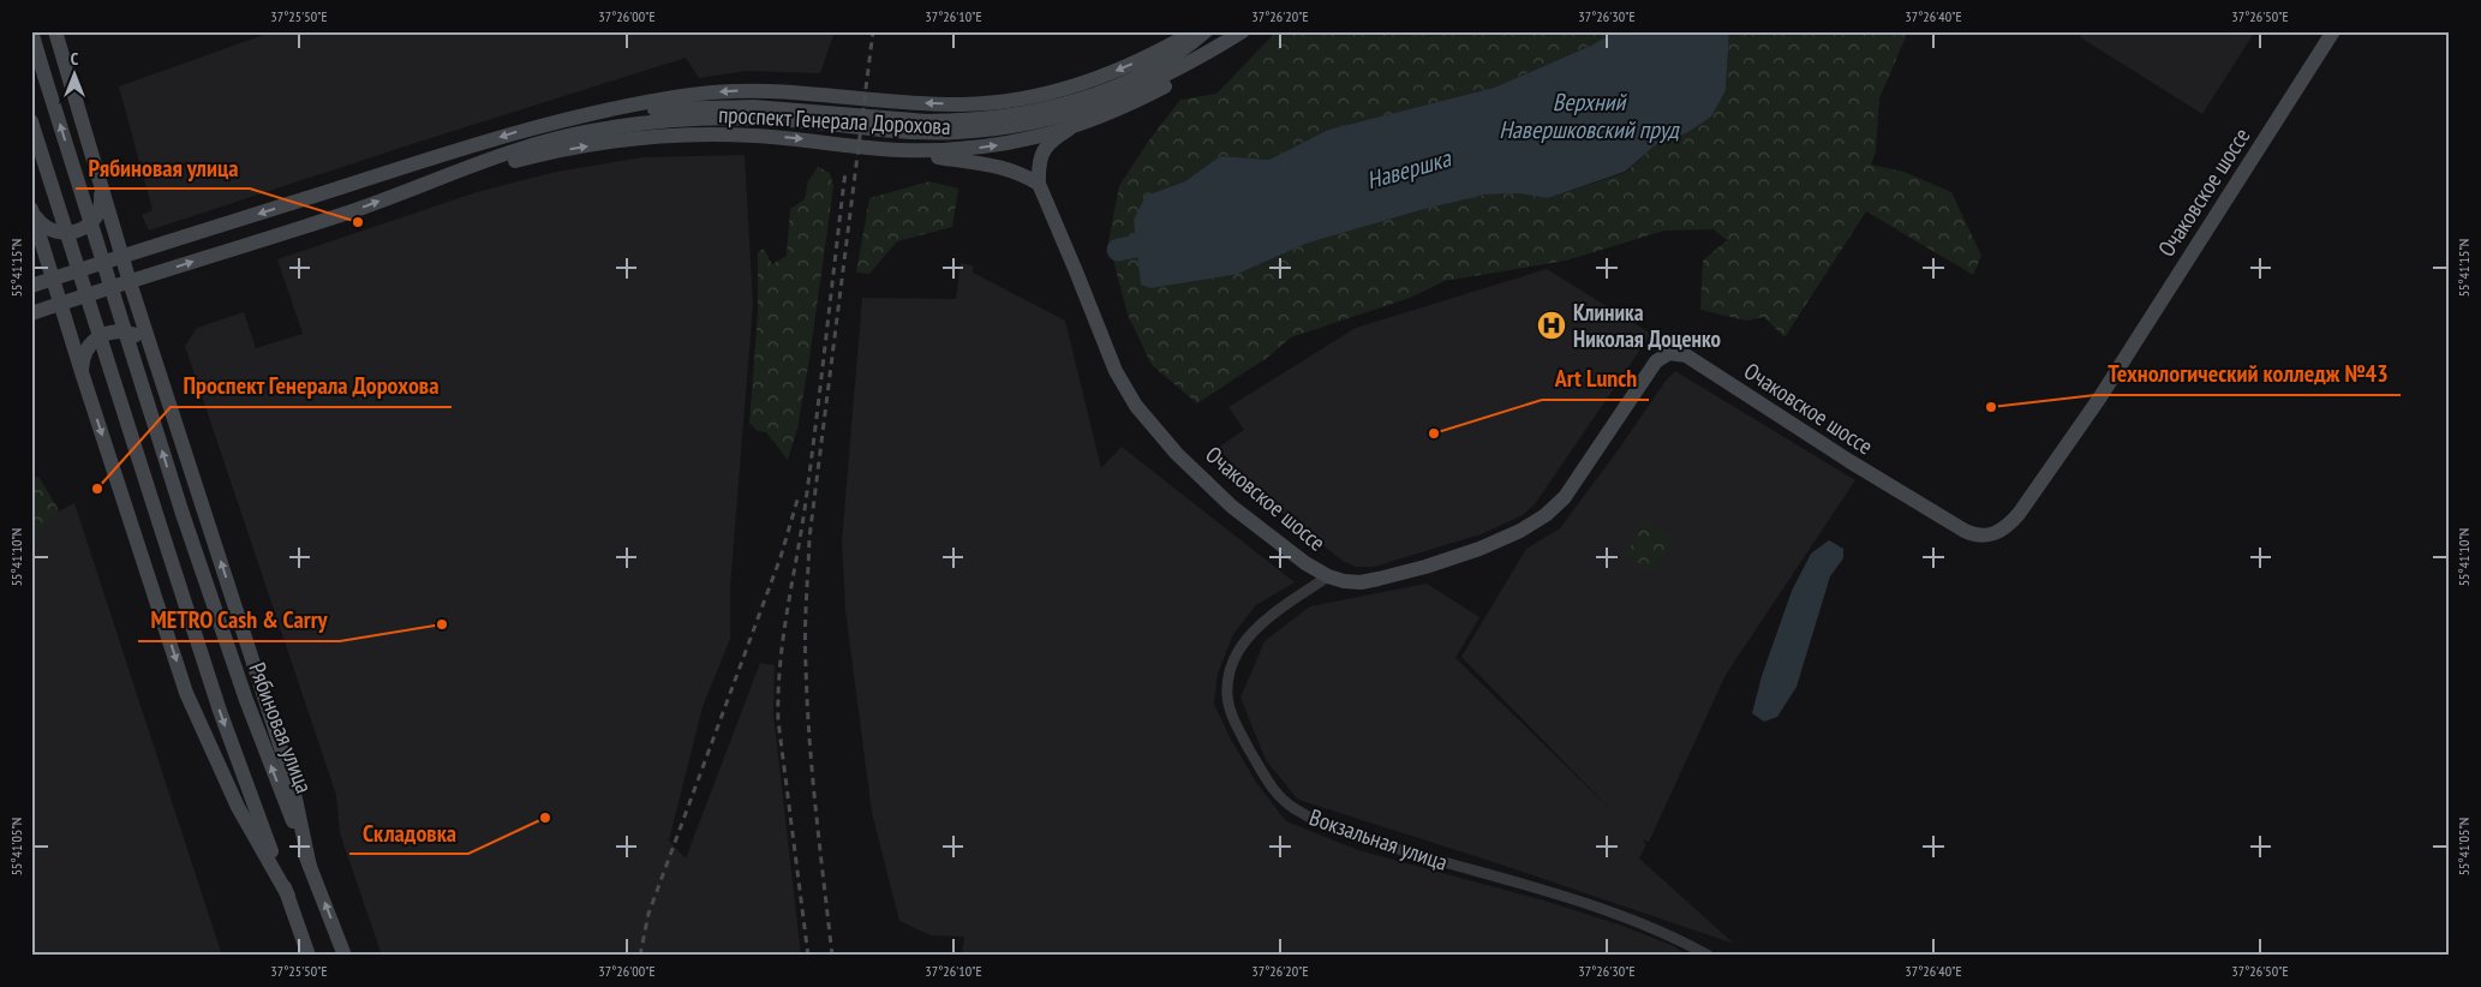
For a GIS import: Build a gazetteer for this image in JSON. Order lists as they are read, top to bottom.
{
  "streets": {
    "main road": ["проспект Генерала Дорохова", "Очаковское шоссе", "Рябиновая улица"],
    "street": ["Вокзальная улица"]
  },
  "crossings": [
    ["проспект Генерала Дорохова", "Очаковское шоссе"],
    ["Очаковское шоссе", "Вокзальная улица"]
  ],
  "water": ["Верхний Навершковский пруд", "Навершка"],
  "places": {
    "other": [
      "Рябиновая улица",
      "Технологический колледж №43",
      "Art Lunch",
      "Проспект Генерала Дорохова",
      "METRO Cash & Carry",
      "Складовка"
    ],
    "hospital": ["Клиника Николая Доценко"]
  },
  "north": "top",
  "coordinates": [
    "37°25'50\"E",
    "37°26'00\"E",
    "37°26'10\"E",
    "37°26'20\"E",
    "37°26'30\"E",
    "37°26'40\"E",
    "37°26'50\"E",
    "55°41'15\"N",
    "55°41'10\"N",
    "55°41'05\"N"
  ]
}
